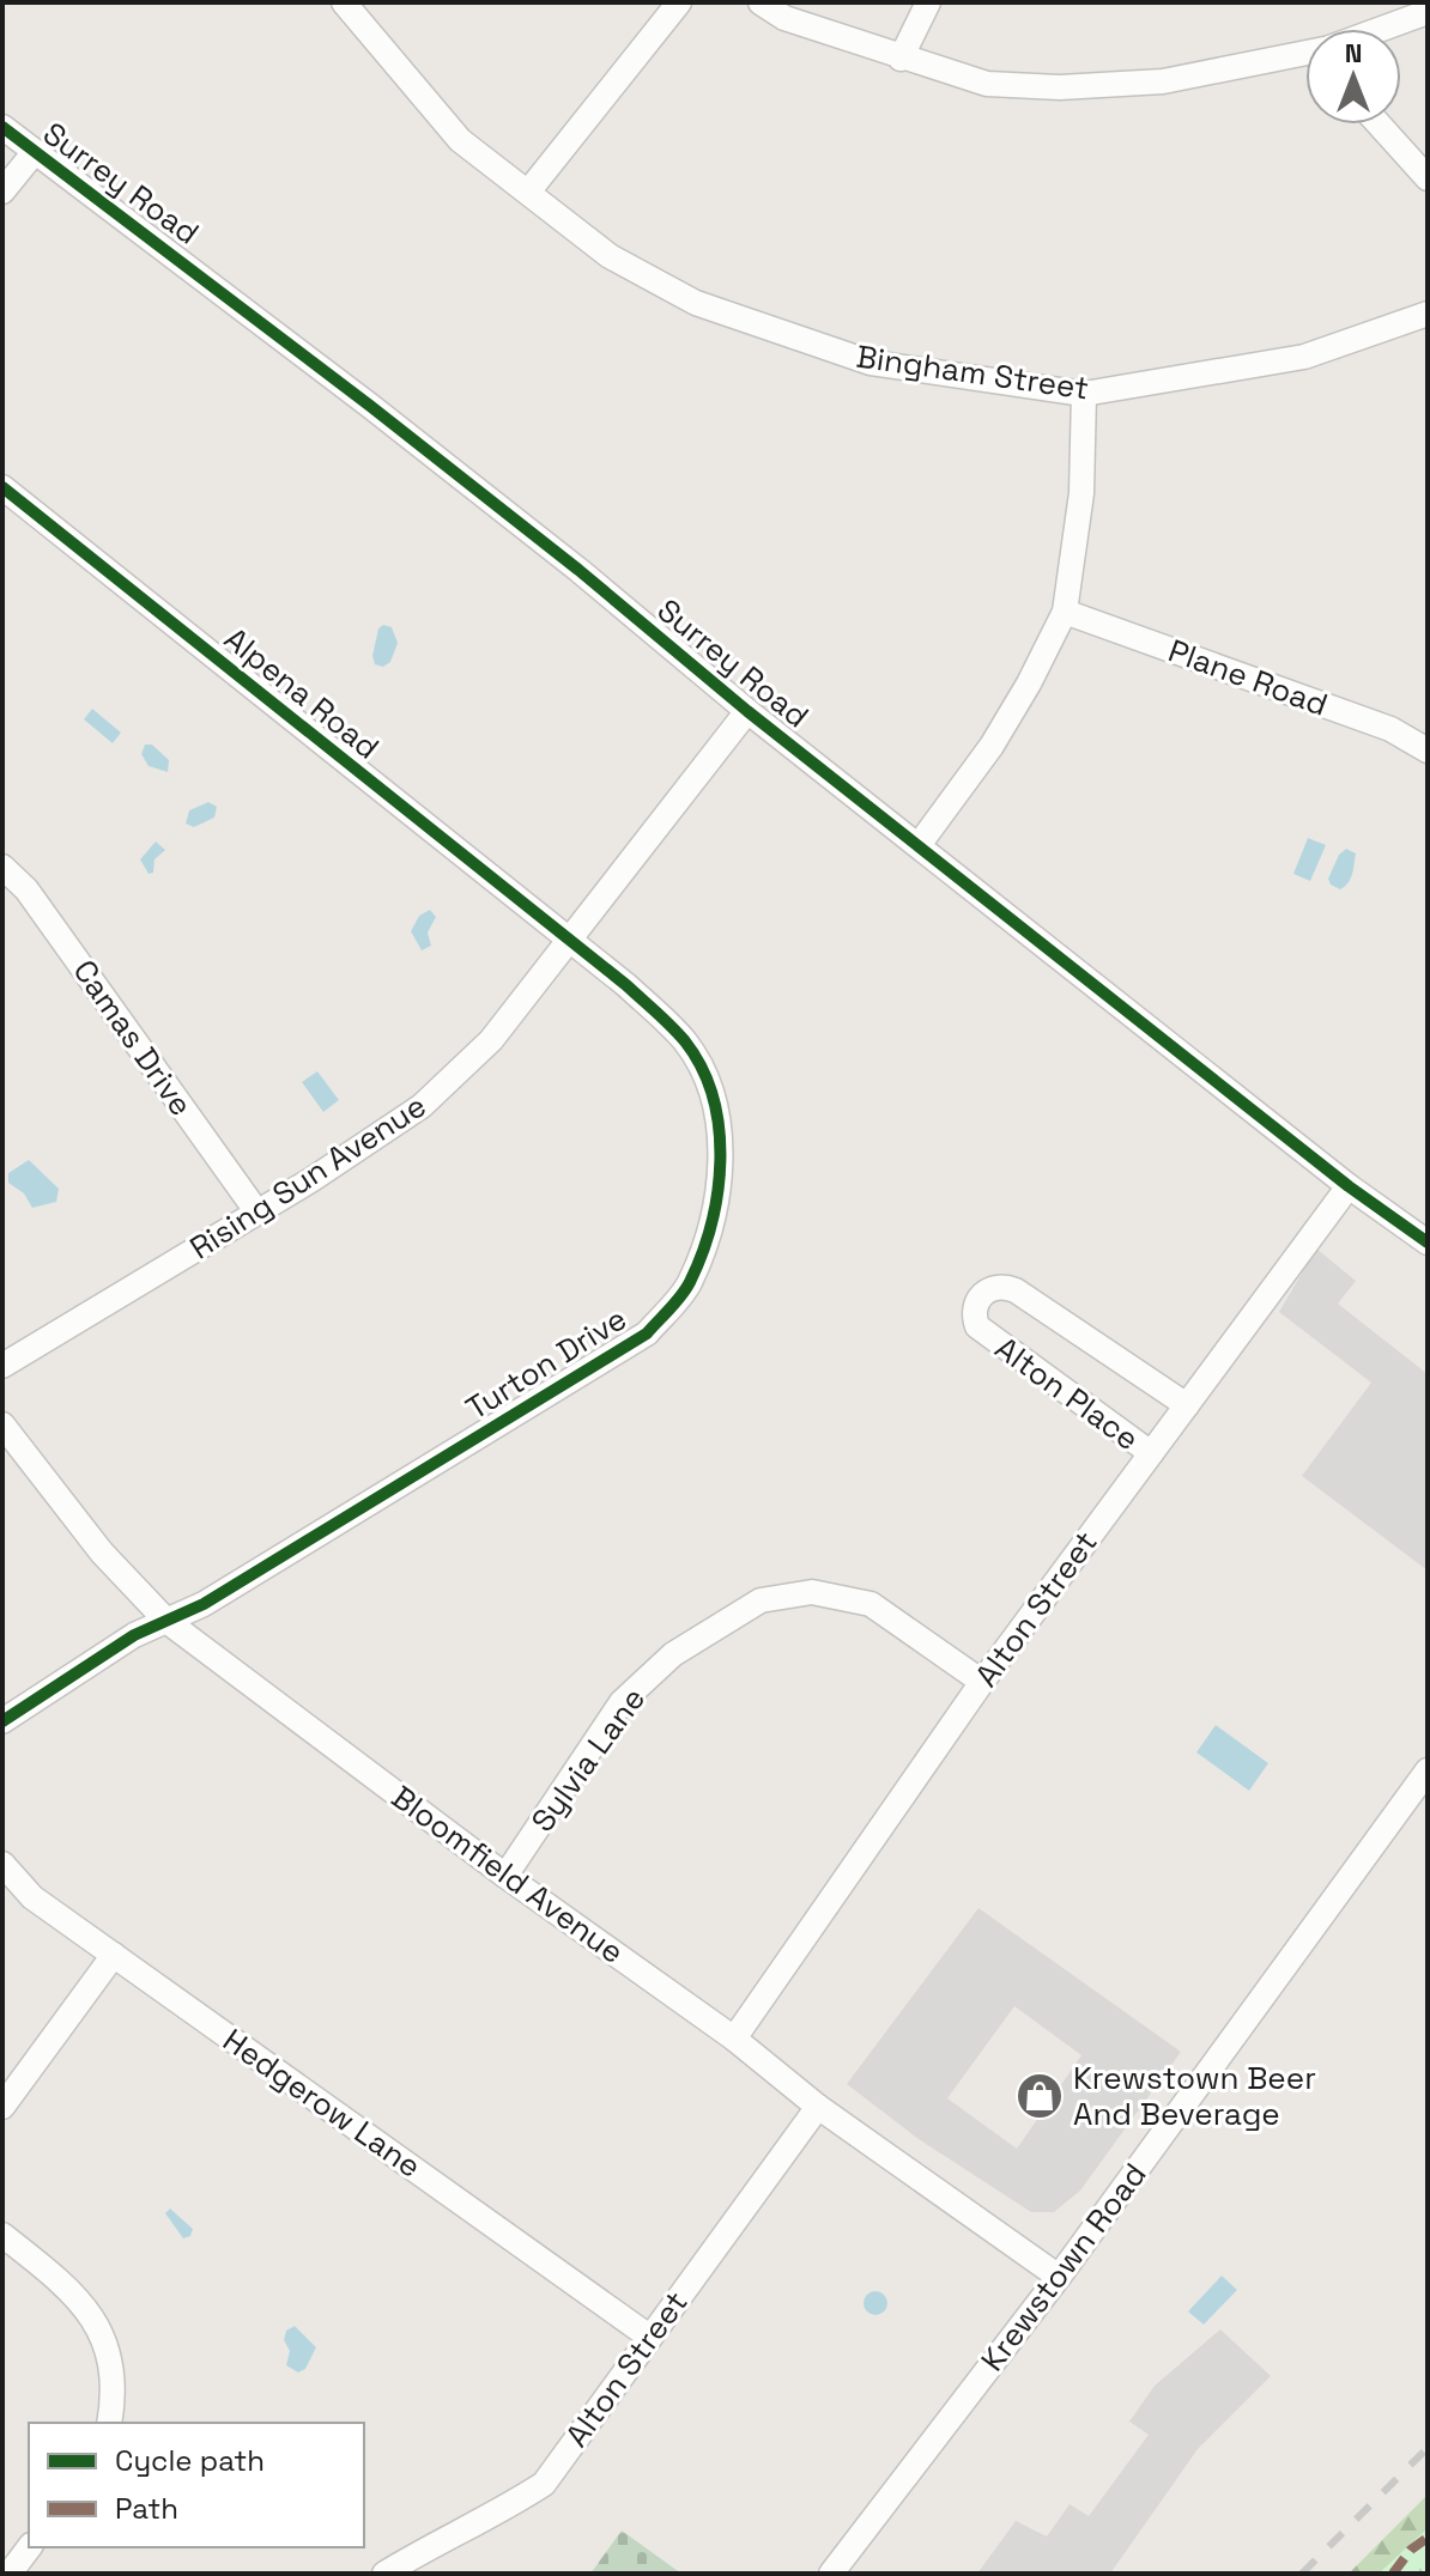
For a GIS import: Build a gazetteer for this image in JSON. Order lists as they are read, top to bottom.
{
  "streets": {
    "street": [
      "Surrey Road",
      "Bingham Street",
      "Plane Road",
      "Alpena Road",
      "Camas Drive",
      "Rising Sun Avenue",
      "Turton Drive",
      "Alton Place",
      "Alton Street",
      "Sylvia Lane",
      "Bloomfield Avenue",
      "Hedgerow Lane",
      "Krewstown Road"
    ]
  },
  "crossings": [
    ["Surrey Road", "Rising Sun Avenue"],
    ["Surrey Road", "Alton Street"],
    ["Alpena Road", "Rising Sun Avenue"],
    ["Alpena Road", "Turton Drive"],
    ["Camas Drive", "Rising Sun Avenue"],
    ["Rising Sun Avenue", "Turton Drive"],
    ["Turton Drive", "Bloomfield Avenue"],
    ["Alton Place", "Alton Street"],
    ["Alton Street", "Sylvia Lane"],
    ["Alton Street", "Bloomfield Avenue"],
    ["Alton Street", "Hedgerow Lane"],
    ["Sylvia Lane", "Bloomfield Avenue"],
    ["Bloomfield Avenue", "Krewstown Road"]
  ],
  "places": {
    "shop": ["Krewstown Beer And Beverage"]
  },
  "legend": ["Cycle path", "Path"],
  "north": "top"
}
